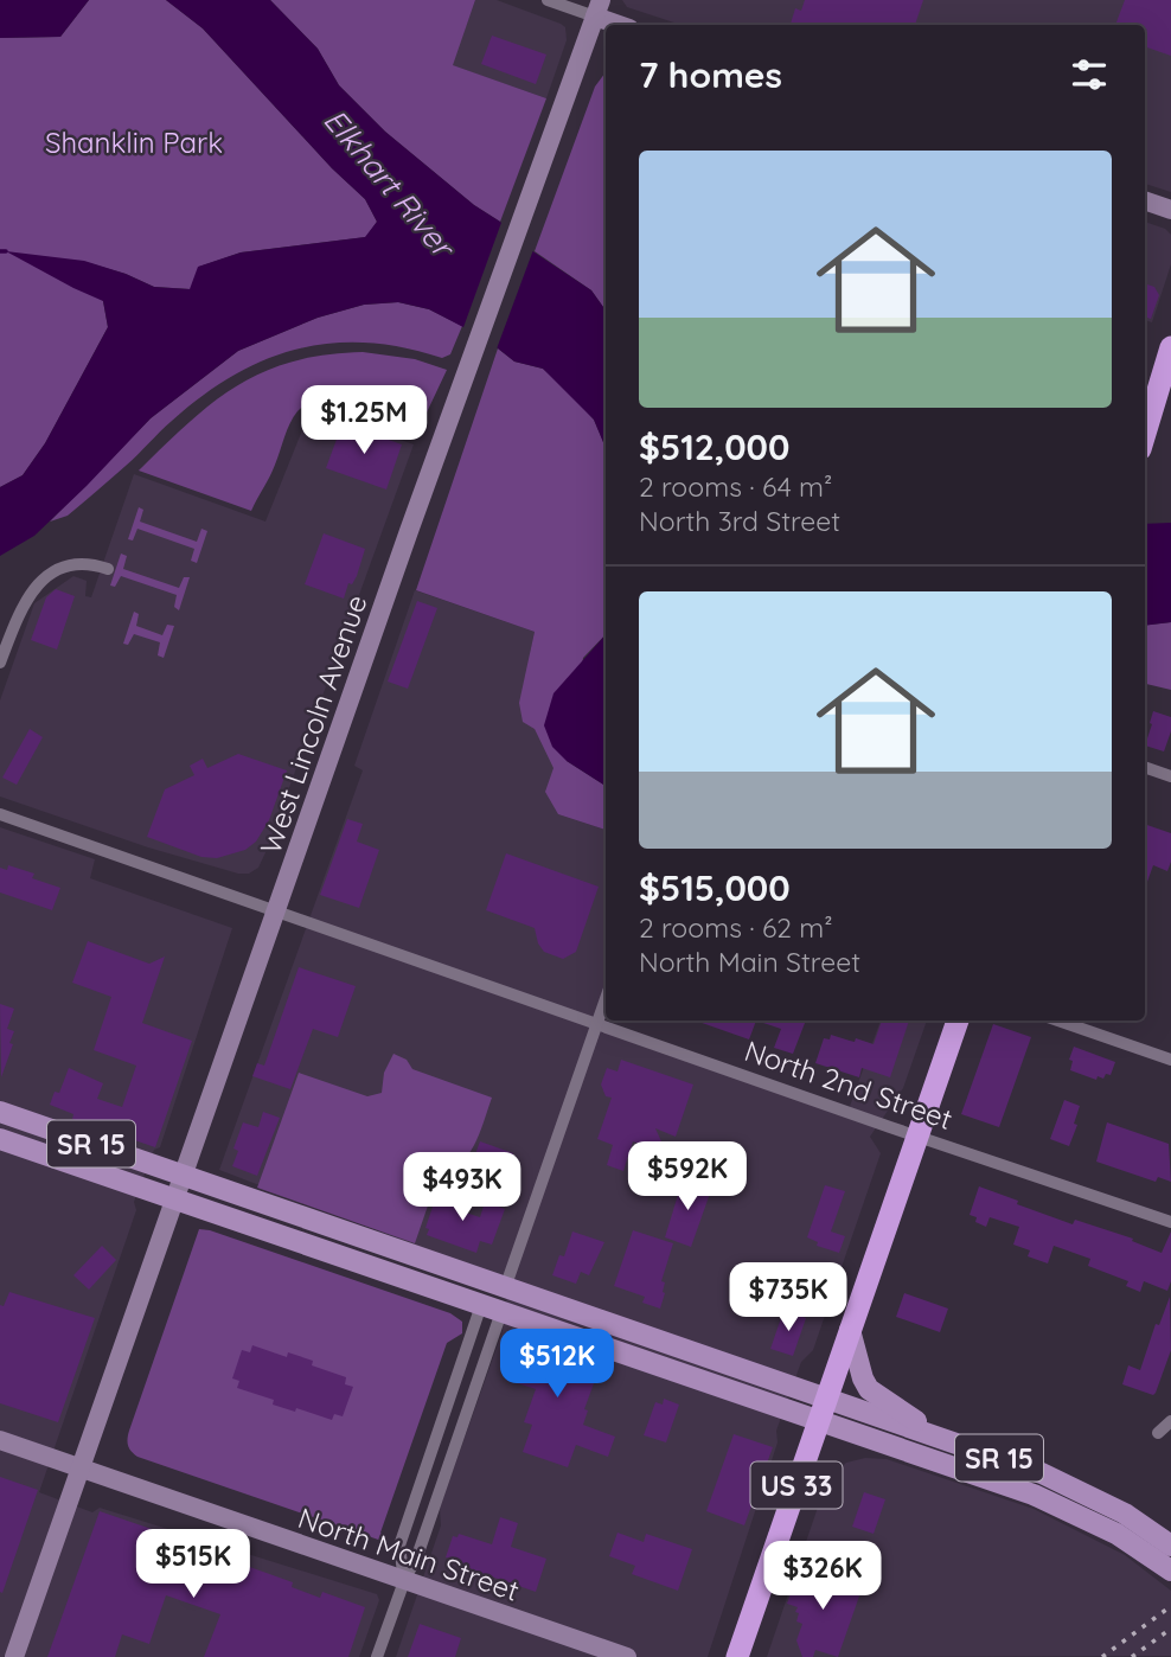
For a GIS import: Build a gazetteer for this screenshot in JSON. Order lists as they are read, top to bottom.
{
  "streets": {
    "highway": ["US 33"],
    "main road": ["SR 15"],
    "street": ["West Lincoln Avenue", "North 2nd Street", "North Main Street"]
  },
  "crossings": [
    ["West Lincoln Avenue", "North 2nd Street"],
    ["West Lincoln Avenue", "SR 15"],
    ["West Lincoln Avenue", "North Main Street"],
    ["North 2nd Street", "US 33"],
    ["SR 15", "US 33"]
  ],
  "water": ["Elkhart River"],
  "parks": ["Shanklin Park"],
  "page": {
    "heading": "7 homes",
    "list": [
      {
        "name": "$512,000",
        "note": "2 rooms · 64 m² · North 3rd Street"
      },
      {
        "name": "$515,000",
        "note": "2 rooms · 62 m² · North Main Street"
      }
    ],
    "price": [
      "$1.25M",
      "$592K",
      "$493K",
      "$735K",
      "$512K",
      "$515K",
      "$326K"
    ]
  }
}
